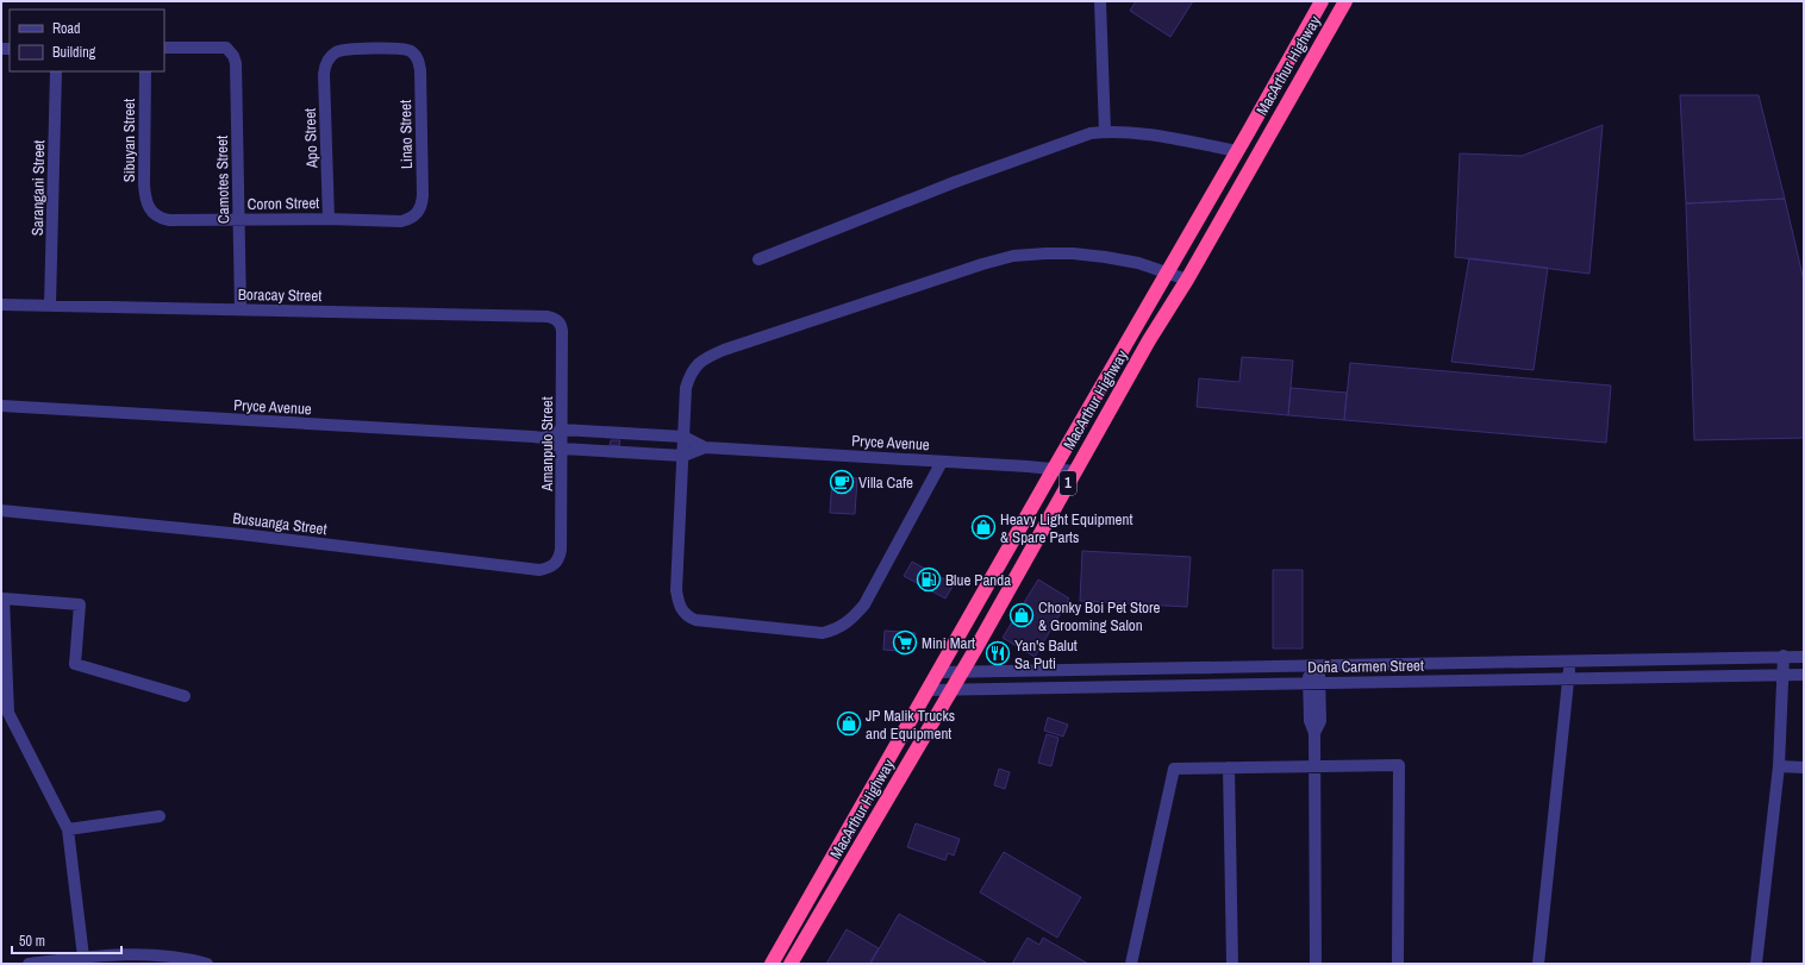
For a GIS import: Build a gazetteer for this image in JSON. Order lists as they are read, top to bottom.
{
  "streets": {
    "highway": ["MacArthur Highway", "1"],
    "street": [
      "Linao Street",
      "Apo Street",
      "Sibuyan Street",
      "Camotes Street",
      "Sarangani Street",
      "Coron Street",
      "Boracay Street",
      "Pryce Avenue",
      "Amanpulo Street",
      "Busuanga Street",
      "Doña Carmen Street"
    ]
  },
  "crossings": [
    ["MacArthur Highway", "Pryce Avenue"],
    ["MacArthur Highway", "Doña Carmen Street"],
    ["Linao Street", "Apo Street"],
    ["Linao Street", "Coron Street"],
    ["Apo Street", "Coron Street"],
    ["Sibuyan Street", "Coron Street"],
    ["Camotes Street", "Coron Street"],
    ["Camotes Street", "Boracay Street"],
    ["Sarangani Street", "Boracay Street"],
    ["Boracay Street", "Amanpulo Street"],
    ["Pryce Avenue", "Amanpulo Street"],
    ["Amanpulo Street", "Busuanga Street"]
  ],
  "places": {
    "cafe": ["Villa Cafe"],
    "shop": ["Heavy Light Equipment & Spare Parts", "Chonky Boi Pet Store & Grooming Salon", "JP Malik Trucks and Equipment"],
    "fuel station": ["Blue Panda"],
    "supermarket": ["Mini Mart"],
    "restaurant": ["Yan's Balut Sa Puti"]
  },
  "legend": ["Road", "Building"],
  "scale_bar": "50 m"
}
